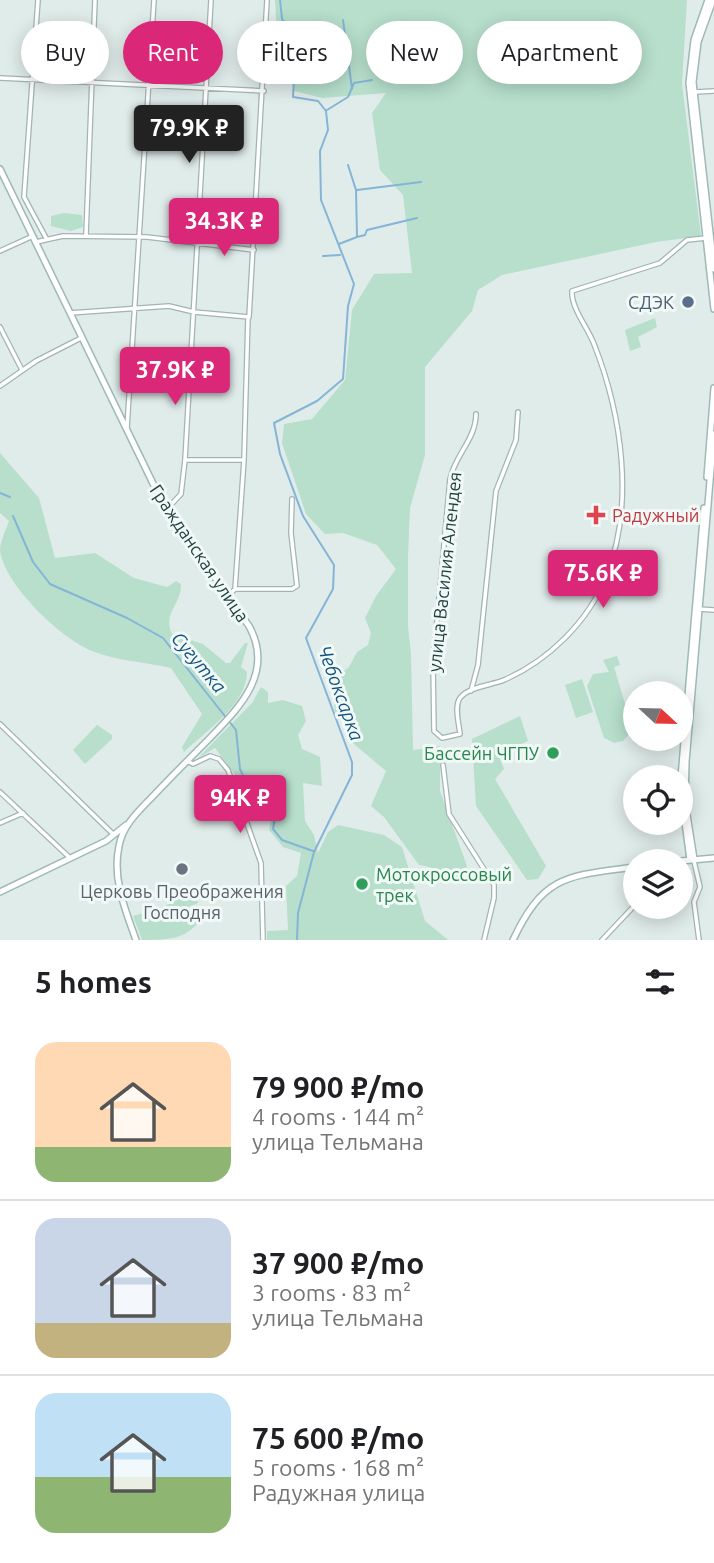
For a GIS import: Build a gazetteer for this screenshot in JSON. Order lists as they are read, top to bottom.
{
  "streets": {
    "main road": ["Гражданская улица"],
    "street": ["улица Василия Алендея"]
  },
  "water": ["Сугутка", "Чебоксарка"],
  "places": {
    "other": [
      "СДЭК",
      "Бассейн ЧГПУ",
      "Церковь Преображения Господня",
      "Мотокроссовый трек"
    ],
    "health": ["Радужный"]
  },
  "north": "right",
  "page": {
    "chip": [
      "Buy",
      "Rent",
      "Filters",
      "New",
      "Apartment"
    ],
    "price": [
      "79.9K ₽",
      "34.3K ₽",
      "37.9K ₽",
      "75.6K ₽",
      "94K ₽"
    ],
    "heading": "5 homes",
    "list": [
      {
        "name": "79 900 ₽/mo",
        "note": "4 rooms · 144 m² · улица Тельмана"
      },
      {
        "name": "37 900 ₽/mo",
        "note": "3 rooms · 83 m² · улица Тельмана"
      },
      {
        "name": "75 600 ₽/mo",
        "note": "5 rooms · 168 m² · Радужная улица"
      }
    ]
  }
}
